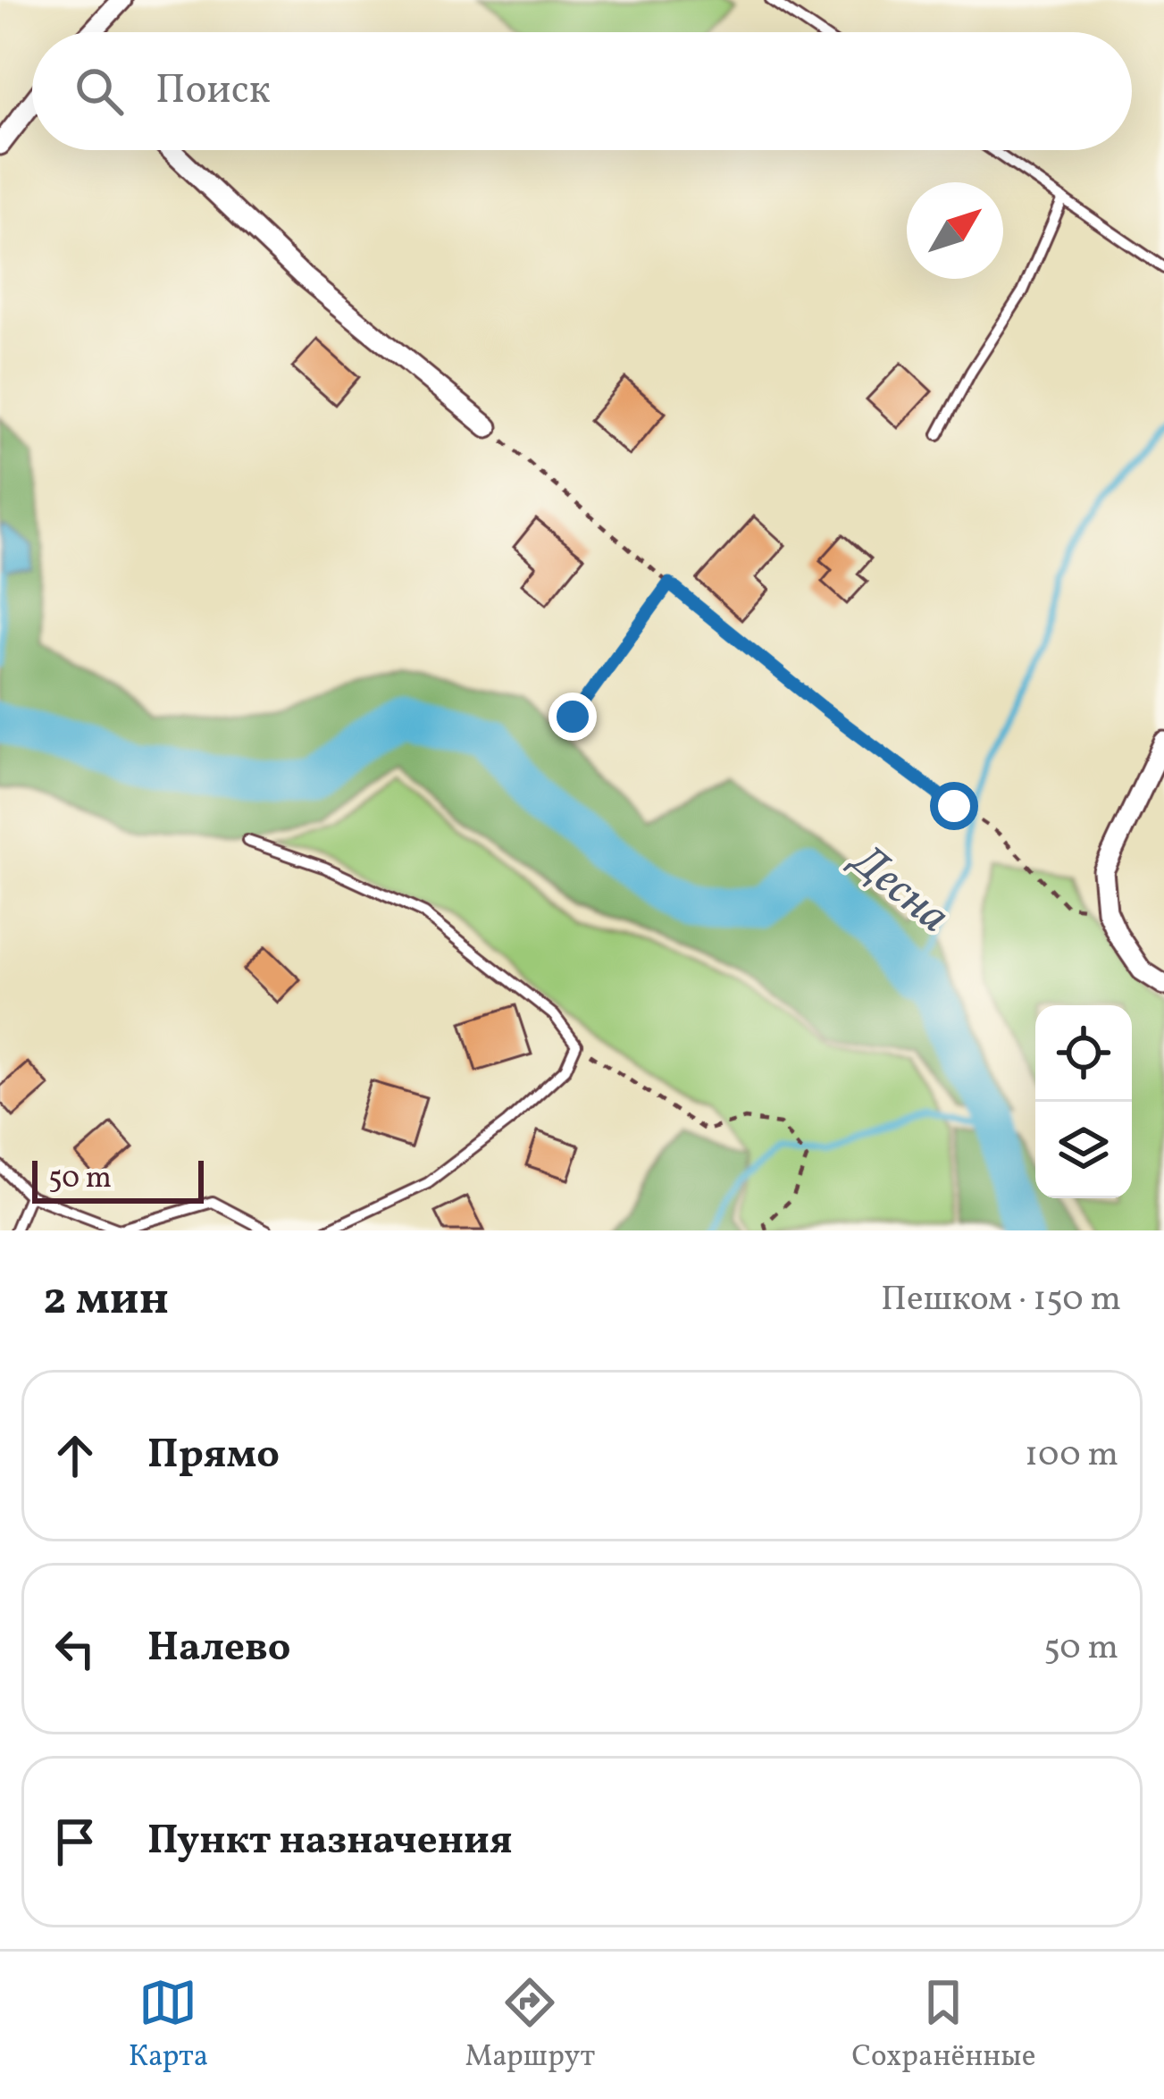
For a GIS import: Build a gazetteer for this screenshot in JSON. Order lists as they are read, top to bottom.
{
  "water": ["Десна"],
  "scale_bar": "50 m",
  "north": "top right",
  "page": {
    "search": "Поиск",
    "scale": "50 m",
    "heading": ["2 мин", "Пешком · 150 m"],
    "list": [
      ["Прямо", "100 m"],
      ["Налево", "50 m"],
      "Пункт назначения"
    ],
    "nav": ["Карта", "Маршрут", "Сохранённые"]
  }
}
